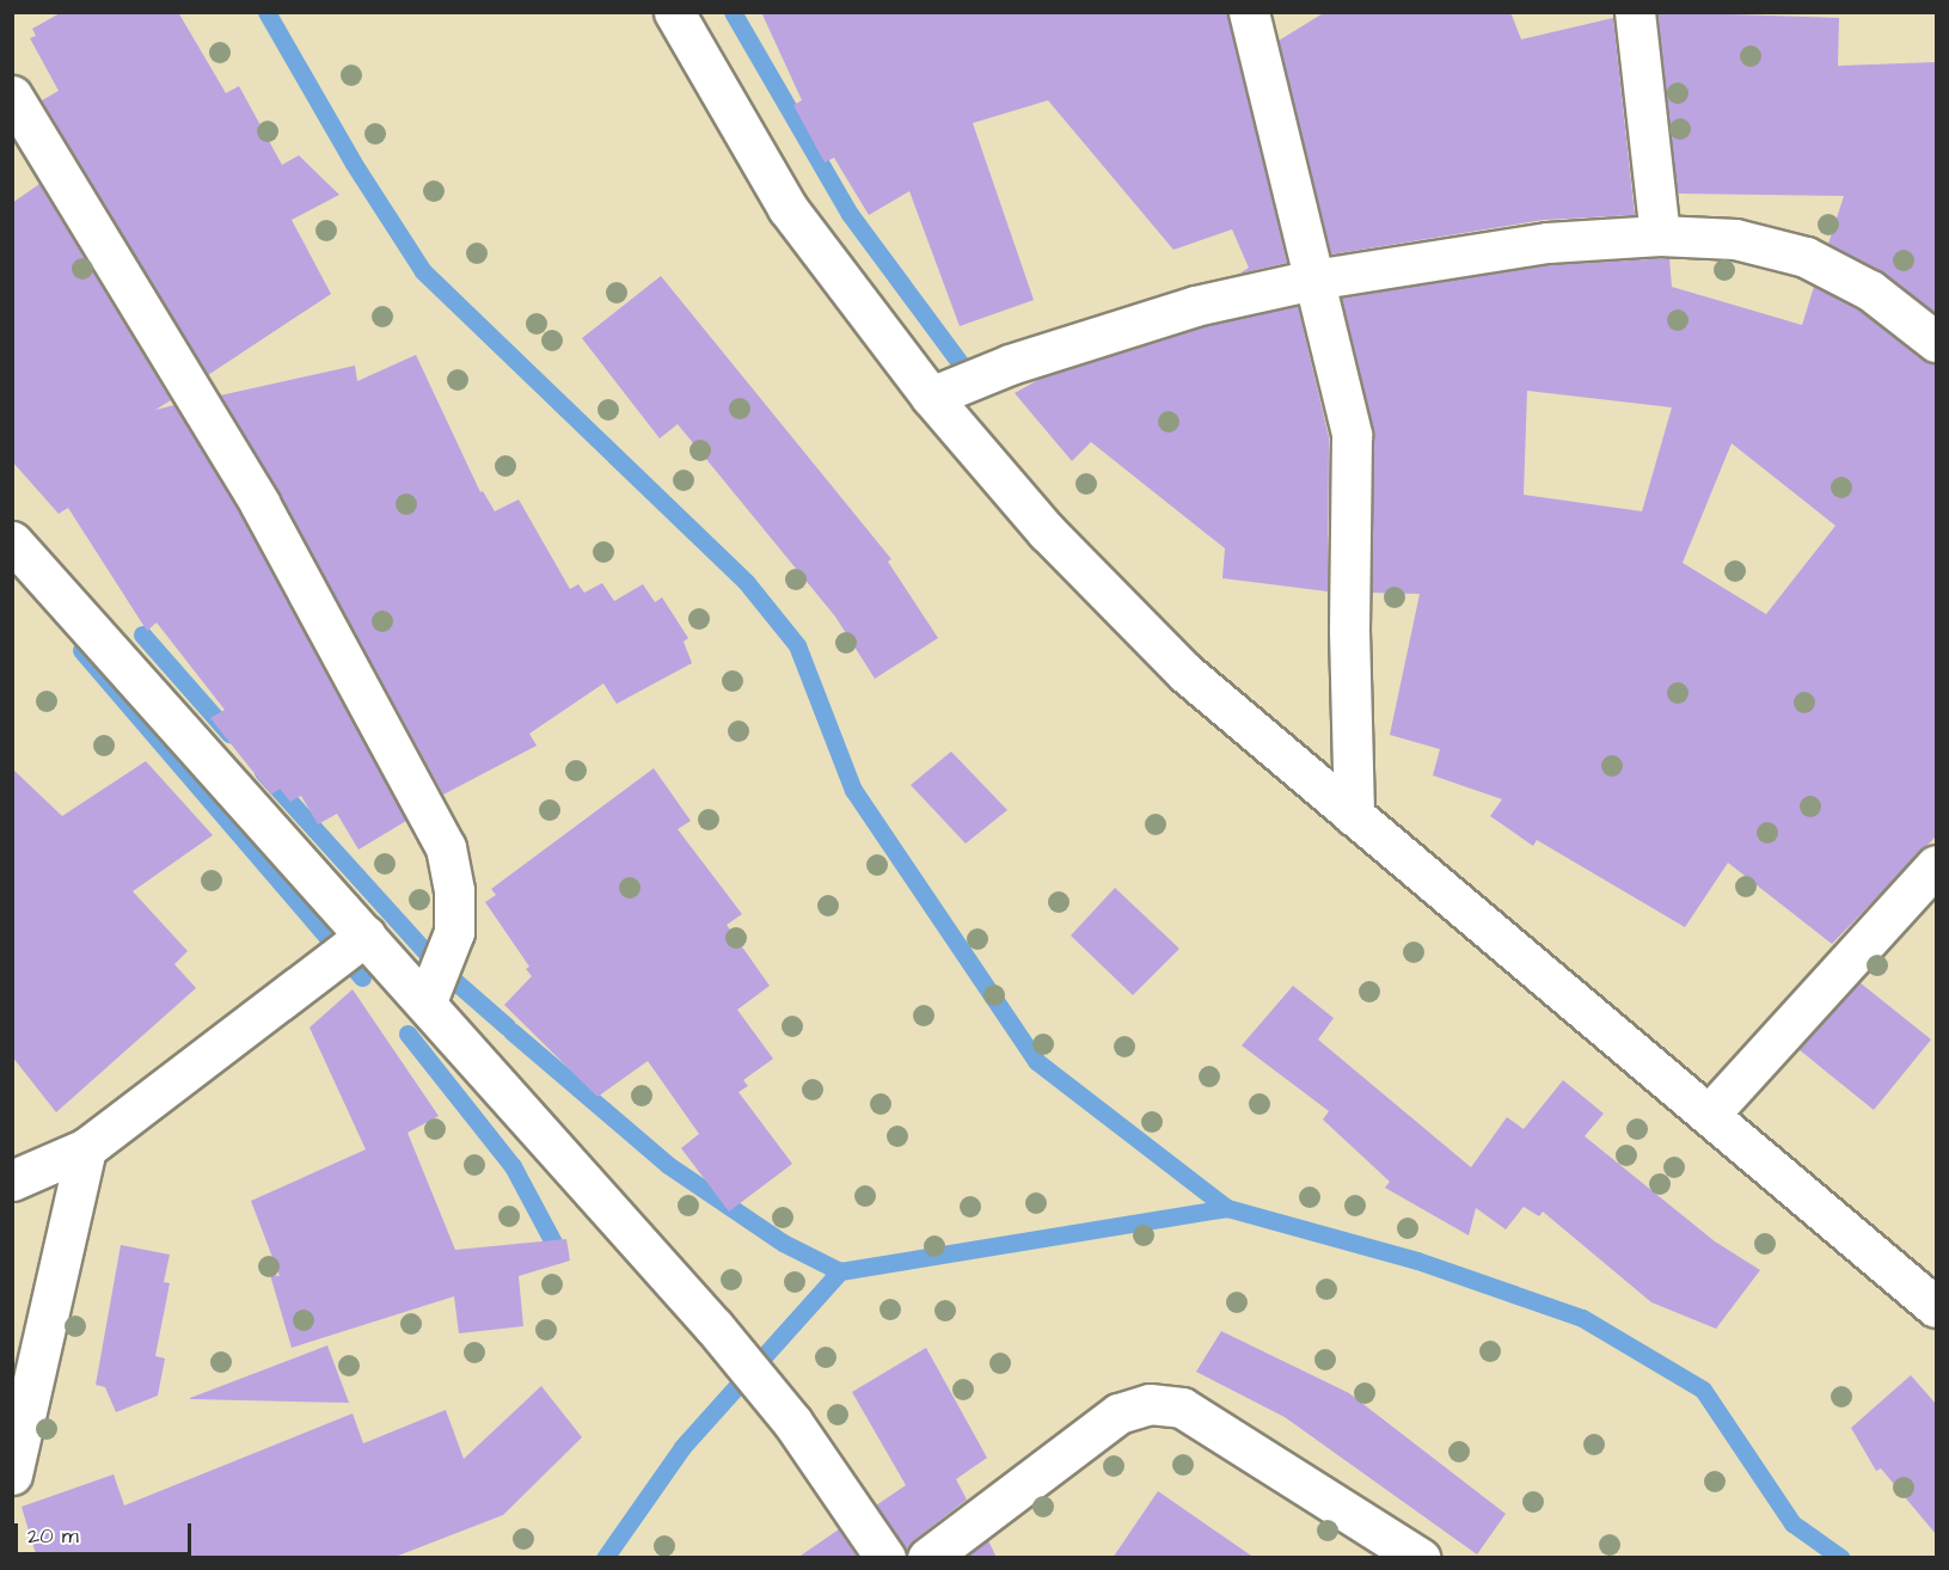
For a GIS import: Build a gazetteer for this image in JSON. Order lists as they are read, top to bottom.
{
  "scale_bar": "20 m"
}
